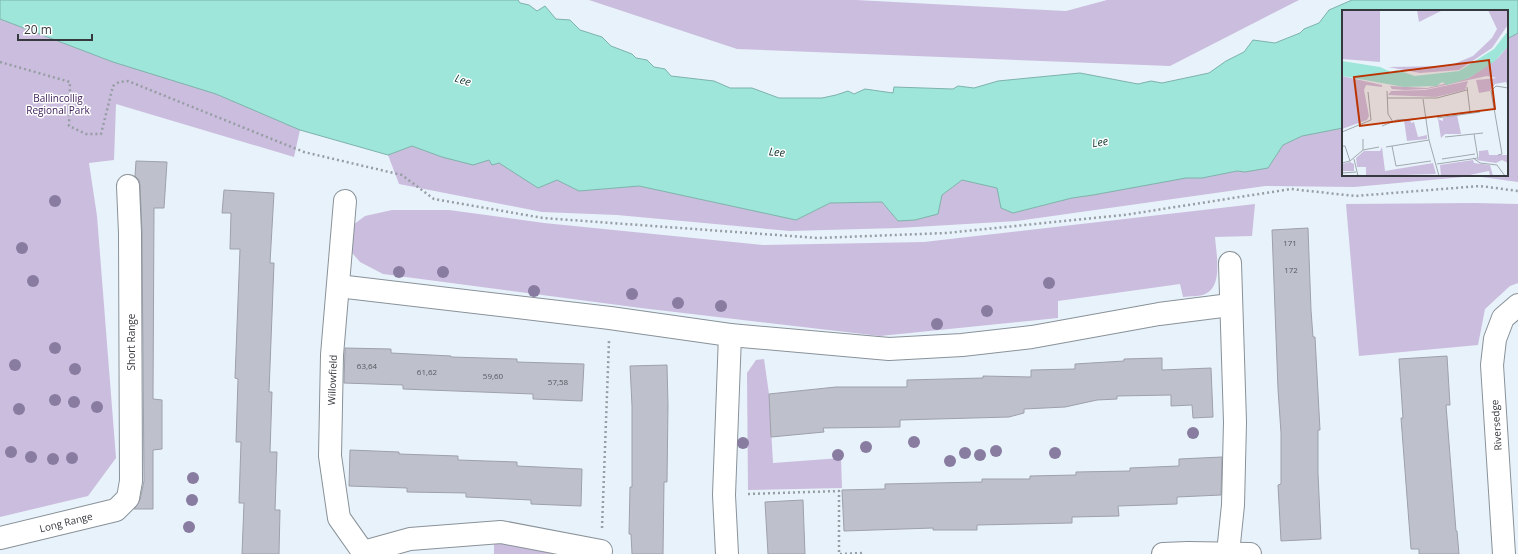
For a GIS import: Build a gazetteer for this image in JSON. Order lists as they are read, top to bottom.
{
  "streets": {
    "street": [
      "Short Range",
      "Willowfield",
      "Riversedge",
      "Long Range"
    ]
  },
  "crossings": [
    ["Short Range", "Long Range"]
  ],
  "water": ["Lee"],
  "parks": ["Ballincollig Regional Park"],
  "house_numbers": [
    "171",
    "172",
    "63,64",
    "61,62",
    "59,60",
    "57,58"
  ],
  "scale_bar": "20 m"
}
